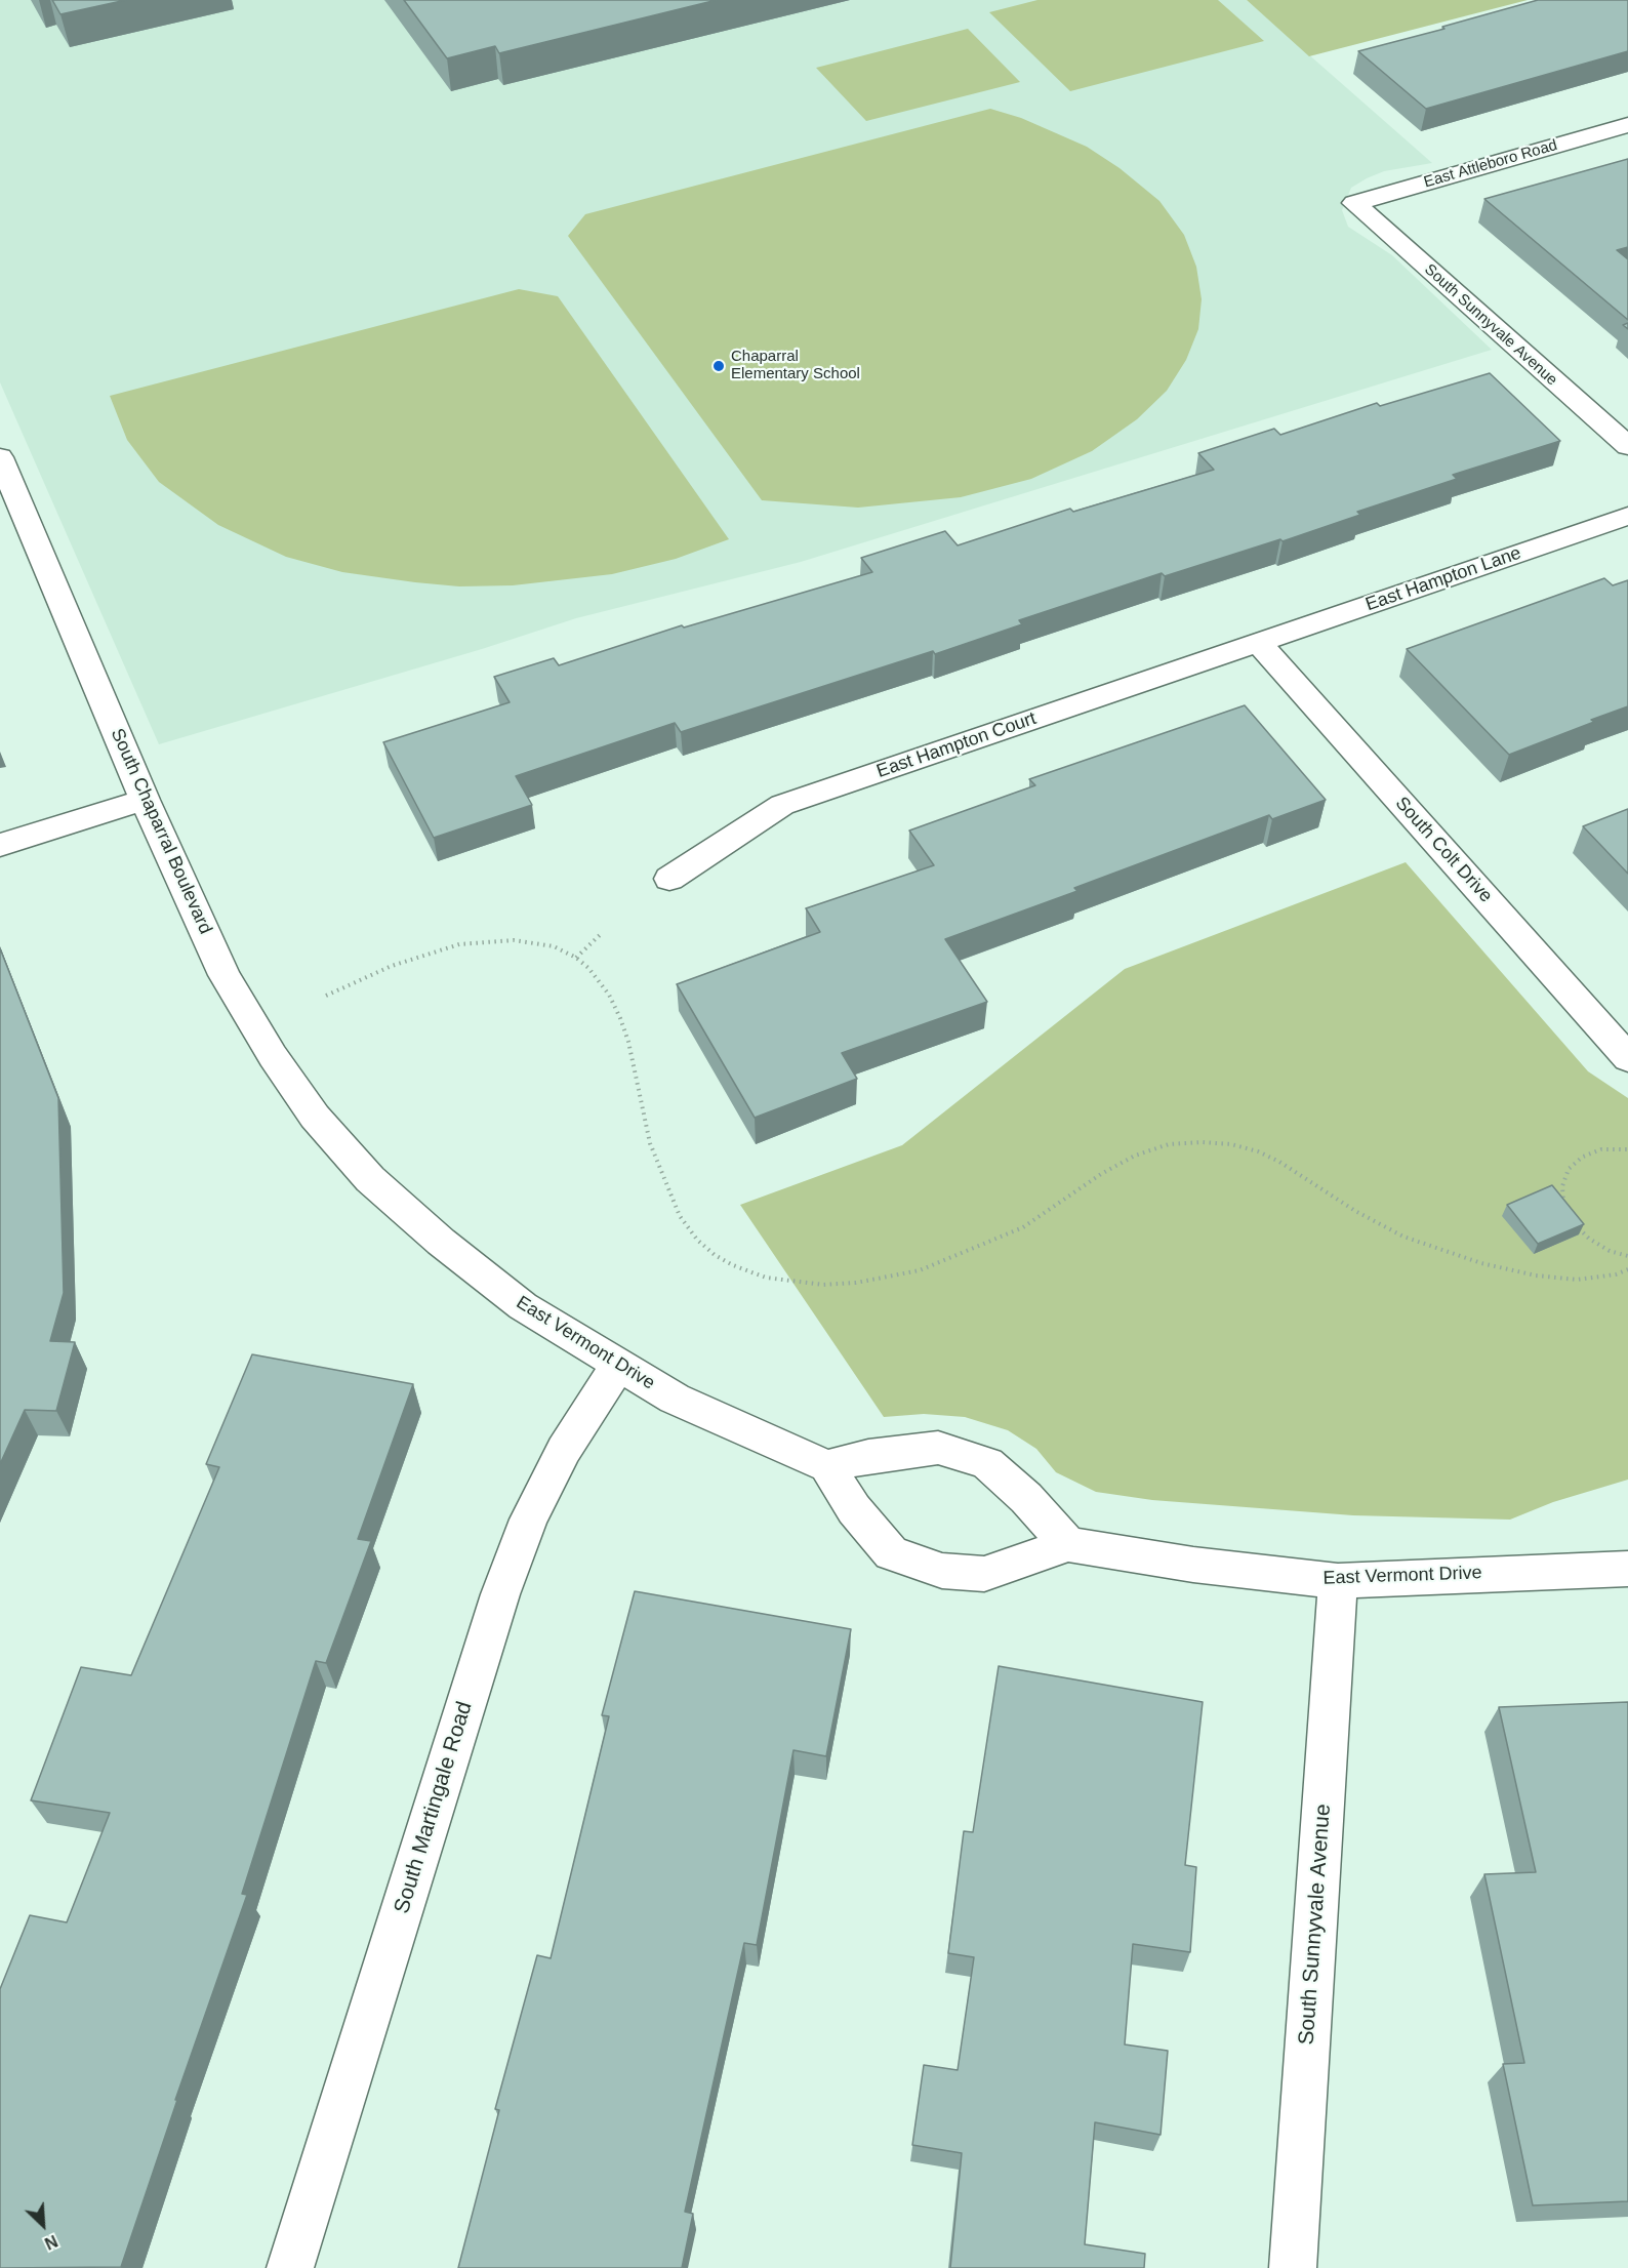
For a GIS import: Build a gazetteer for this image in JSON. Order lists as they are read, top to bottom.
{
  "streets": {
    "street": [
      "East Attleboro Road",
      "South Sunnyvale Avenue",
      "East Hampton Lane",
      "East Hampton Court",
      "South Chaparral Boulevard",
      "South Colt Drive",
      "East Vermont Drive",
      "South Martingale Road"
    ]
  },
  "crossings": [
    ["East Attleboro Road", "South Sunnyvale Avenue"],
    ["South Sunnyvale Avenue", "East Vermont Drive"],
    ["East Hampton Lane", "East Hampton Court"],
    ["East Hampton Lane", "South Colt Drive"],
    ["East Hampton Court", "South Colt Drive"],
    ["South Chaparral Boulevard", "East Vermont Drive"],
    ["East Vermont Drive", "South Martingale Road"]
  ],
  "places": ["Chaparral Elementary School"],
  "north": "bottom right"
}
